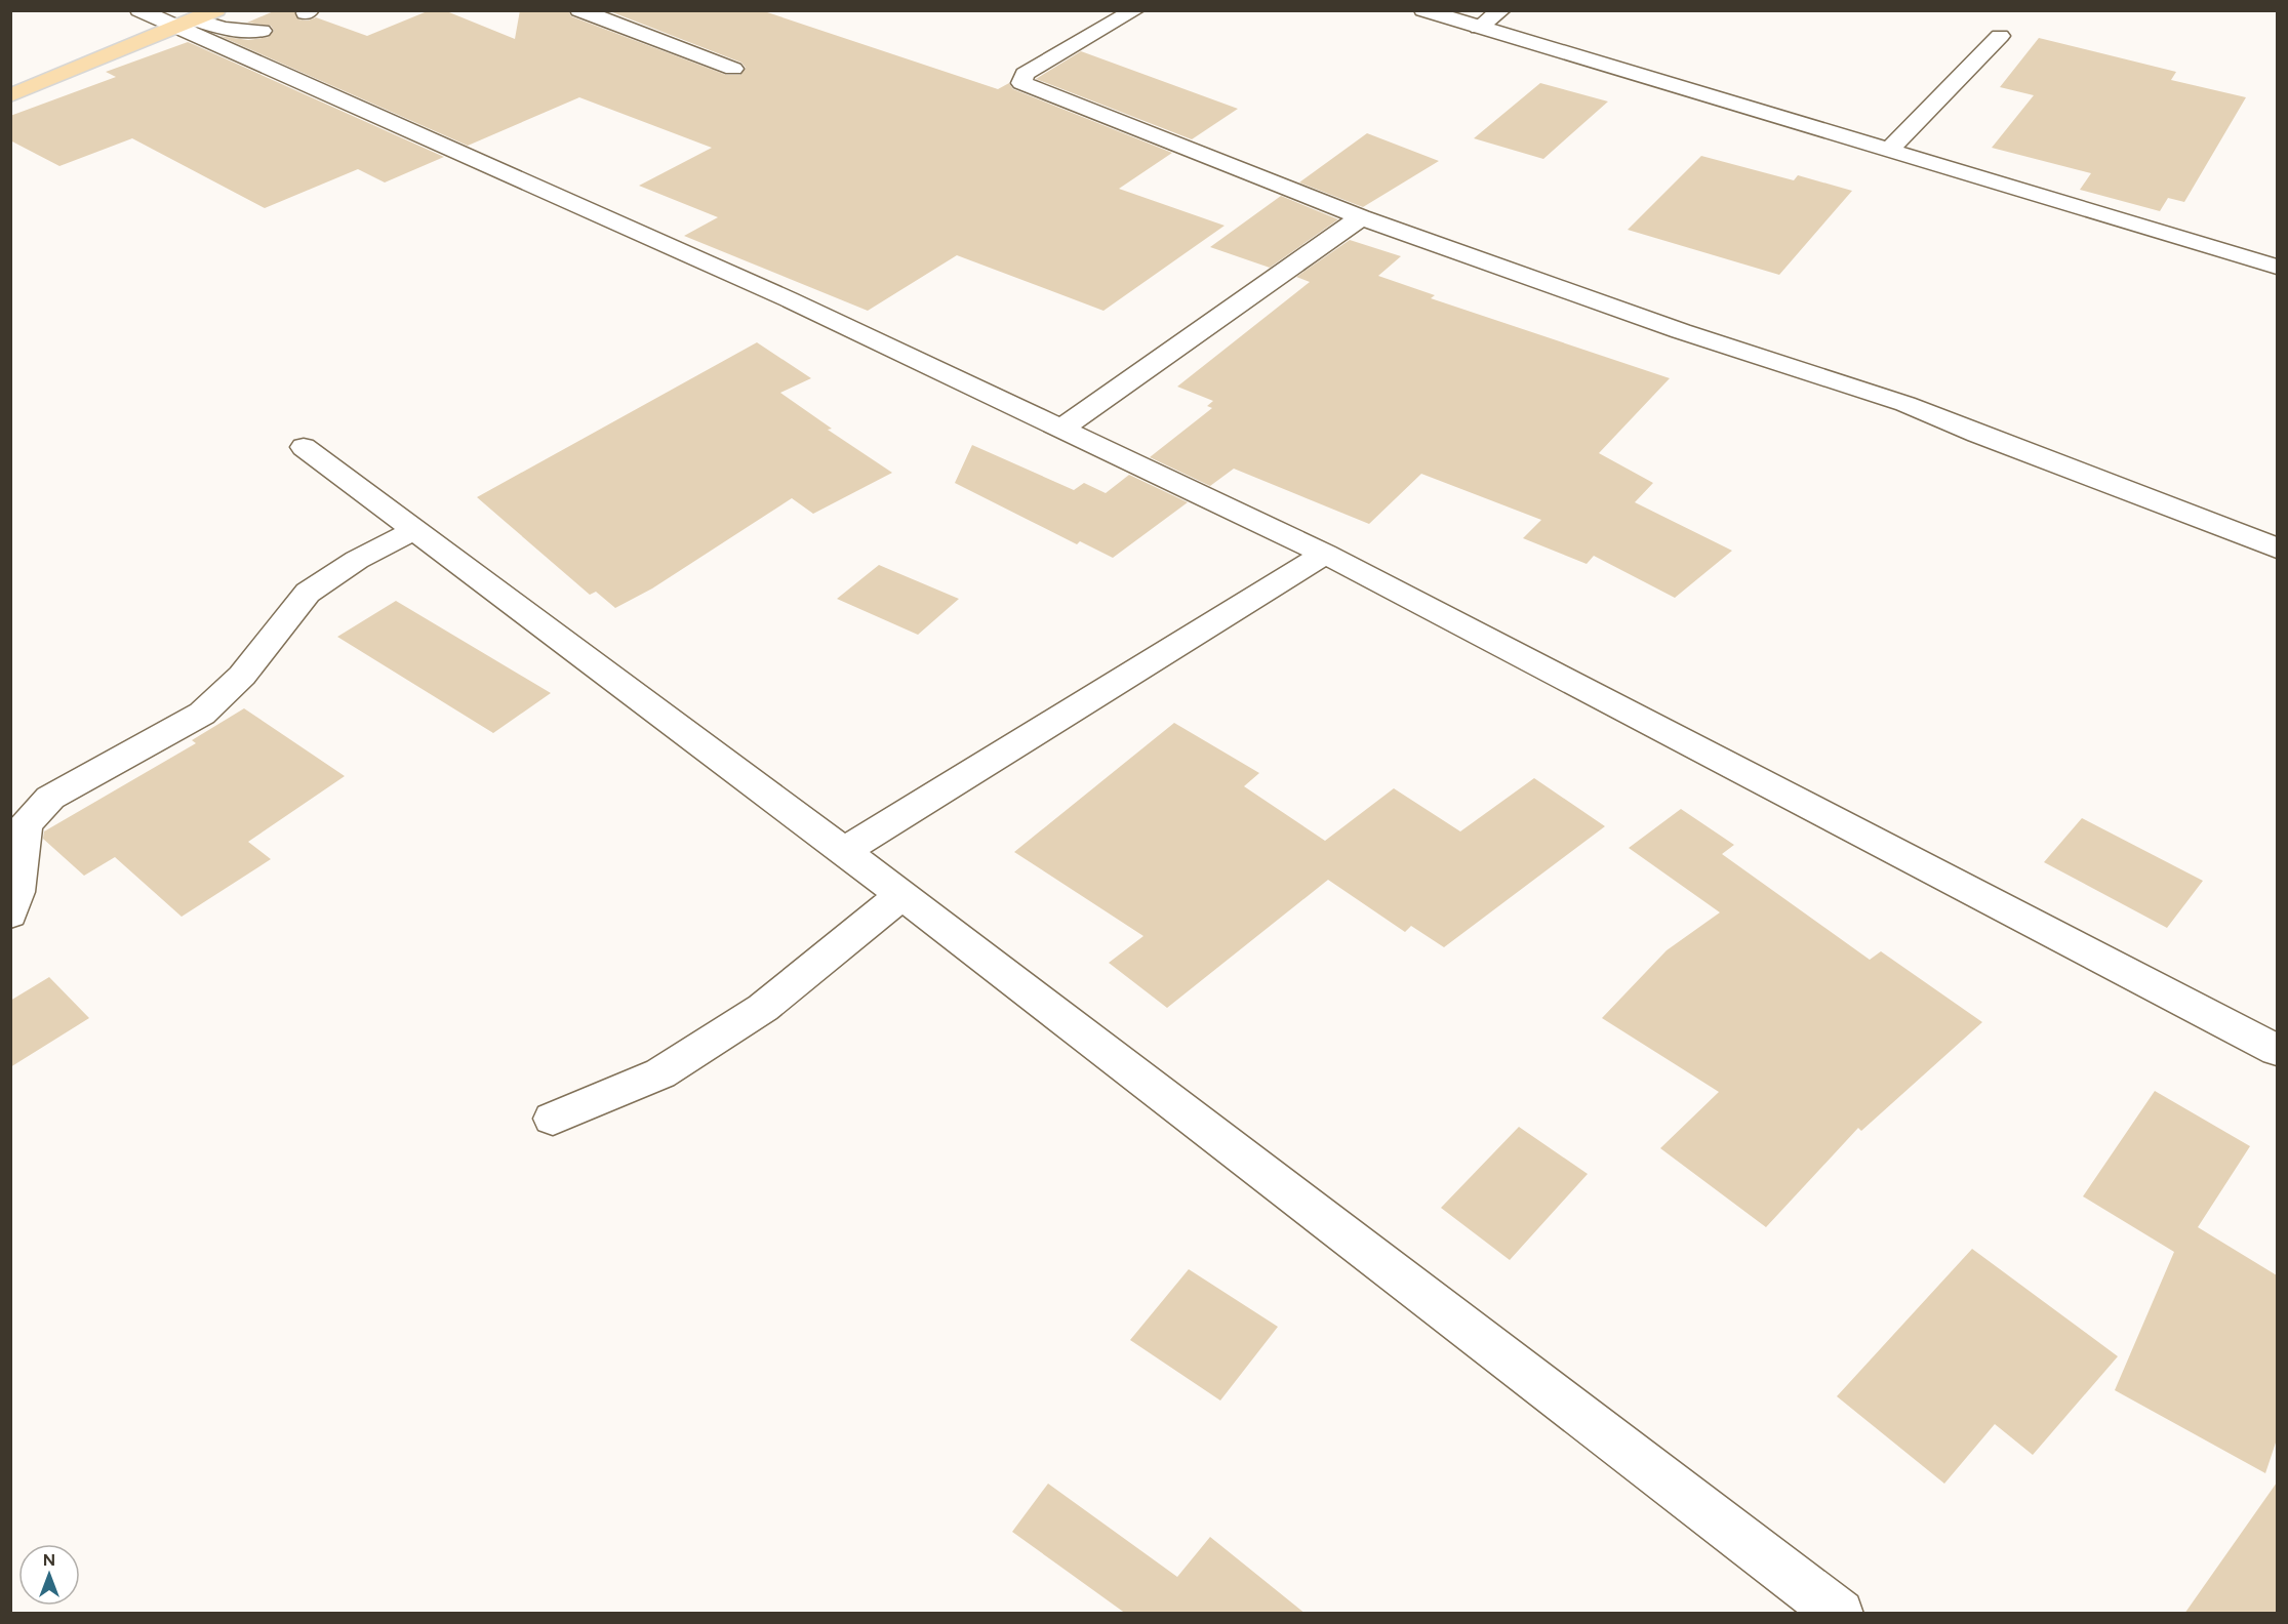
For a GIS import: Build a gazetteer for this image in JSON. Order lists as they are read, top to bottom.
{
  "north": "top"
}
